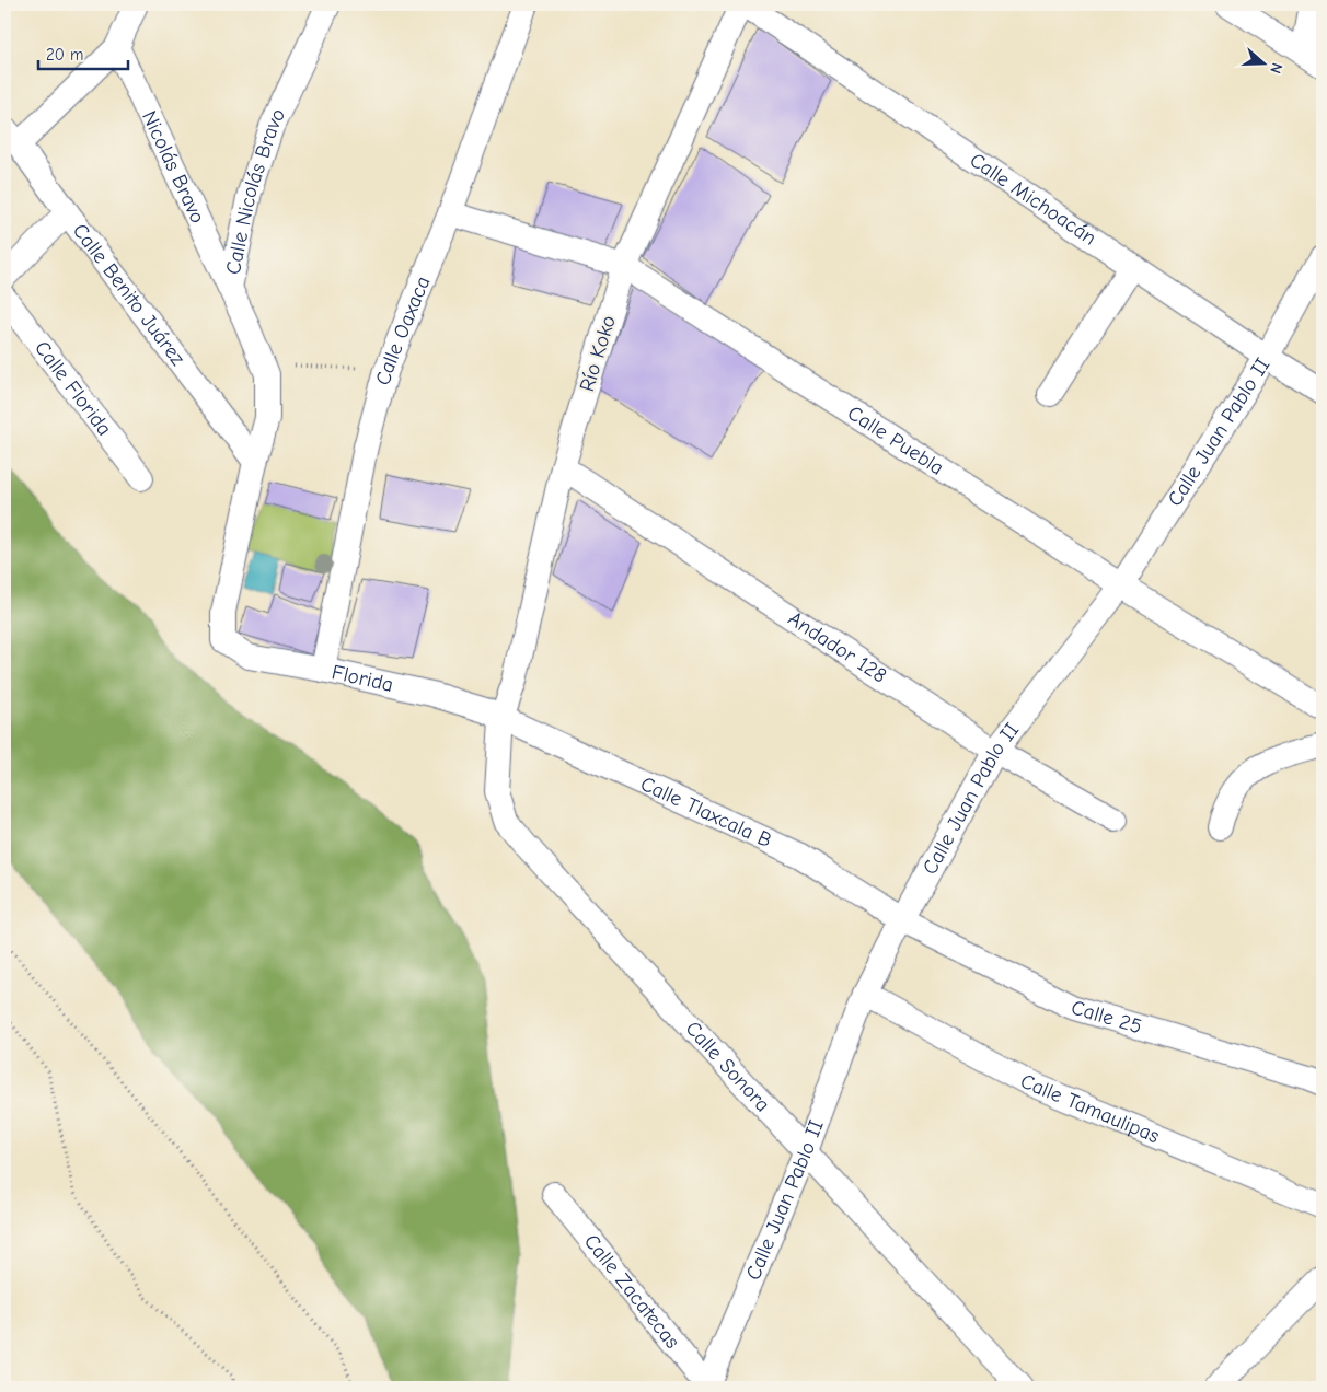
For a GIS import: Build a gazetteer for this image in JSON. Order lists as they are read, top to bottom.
{
  "streets": {
    "street": [
      "Nicolás Bravo",
      "Calle Nicolás Bravo",
      "Calle Michoacán",
      "Calle Benito Juárez",
      "Calle Oaxaca",
      "Río Koko",
      "Calle Florida",
      "Calle Juan Pablo II",
      "Calle Puebla",
      "Andador 128",
      "Florida",
      "Calle Tlaxcala B",
      "Calle 25",
      "Calle Sonora",
      "Calle Tamaulipas",
      "Calle Zacatecas"
    ]
  },
  "crossings": [
    ["Nicolás Bravo", "Calle Nicolás Bravo"],
    ["Calle Nicolás Bravo", "Calle Benito Juárez"],
    ["Calle Nicolás Bravo", "Florida"],
    ["Calle Michoacán", "Río Koko"],
    ["Calle Michoacán", "Calle Juan Pablo II"],
    ["Calle Oaxaca", "Calle Puebla"],
    ["Calle Oaxaca", "Florida"],
    ["Río Koko", "Calle Puebla"],
    ["Río Koko", "Andador 128"],
    ["Río Koko", "Florida"],
    ["Río Koko", "Calle Tlaxcala B"],
    ["Río Koko", "Calle Sonora"],
    ["Calle Juan Pablo II", "Calle Puebla"],
    ["Calle Juan Pablo II", "Andador 128"],
    ["Calle Juan Pablo II", "Calle Tlaxcala B"],
    ["Calle Juan Pablo II", "Calle 25"],
    ["Calle Juan Pablo II", "Calle Sonora"],
    ["Calle Juan Pablo II", "Calle Tamaulipas"],
    ["Calle Juan Pablo II", "Calle Zacatecas"],
    ["Florida", "Calle Tlaxcala B"],
    ["Florida", "Calle Sonora"],
    ["Calle Tlaxcala B", "Calle 25"],
    ["Calle Tlaxcala B", "Calle Sonora"]
  ],
  "scale_bar": "20 m",
  "north": "right"
}
